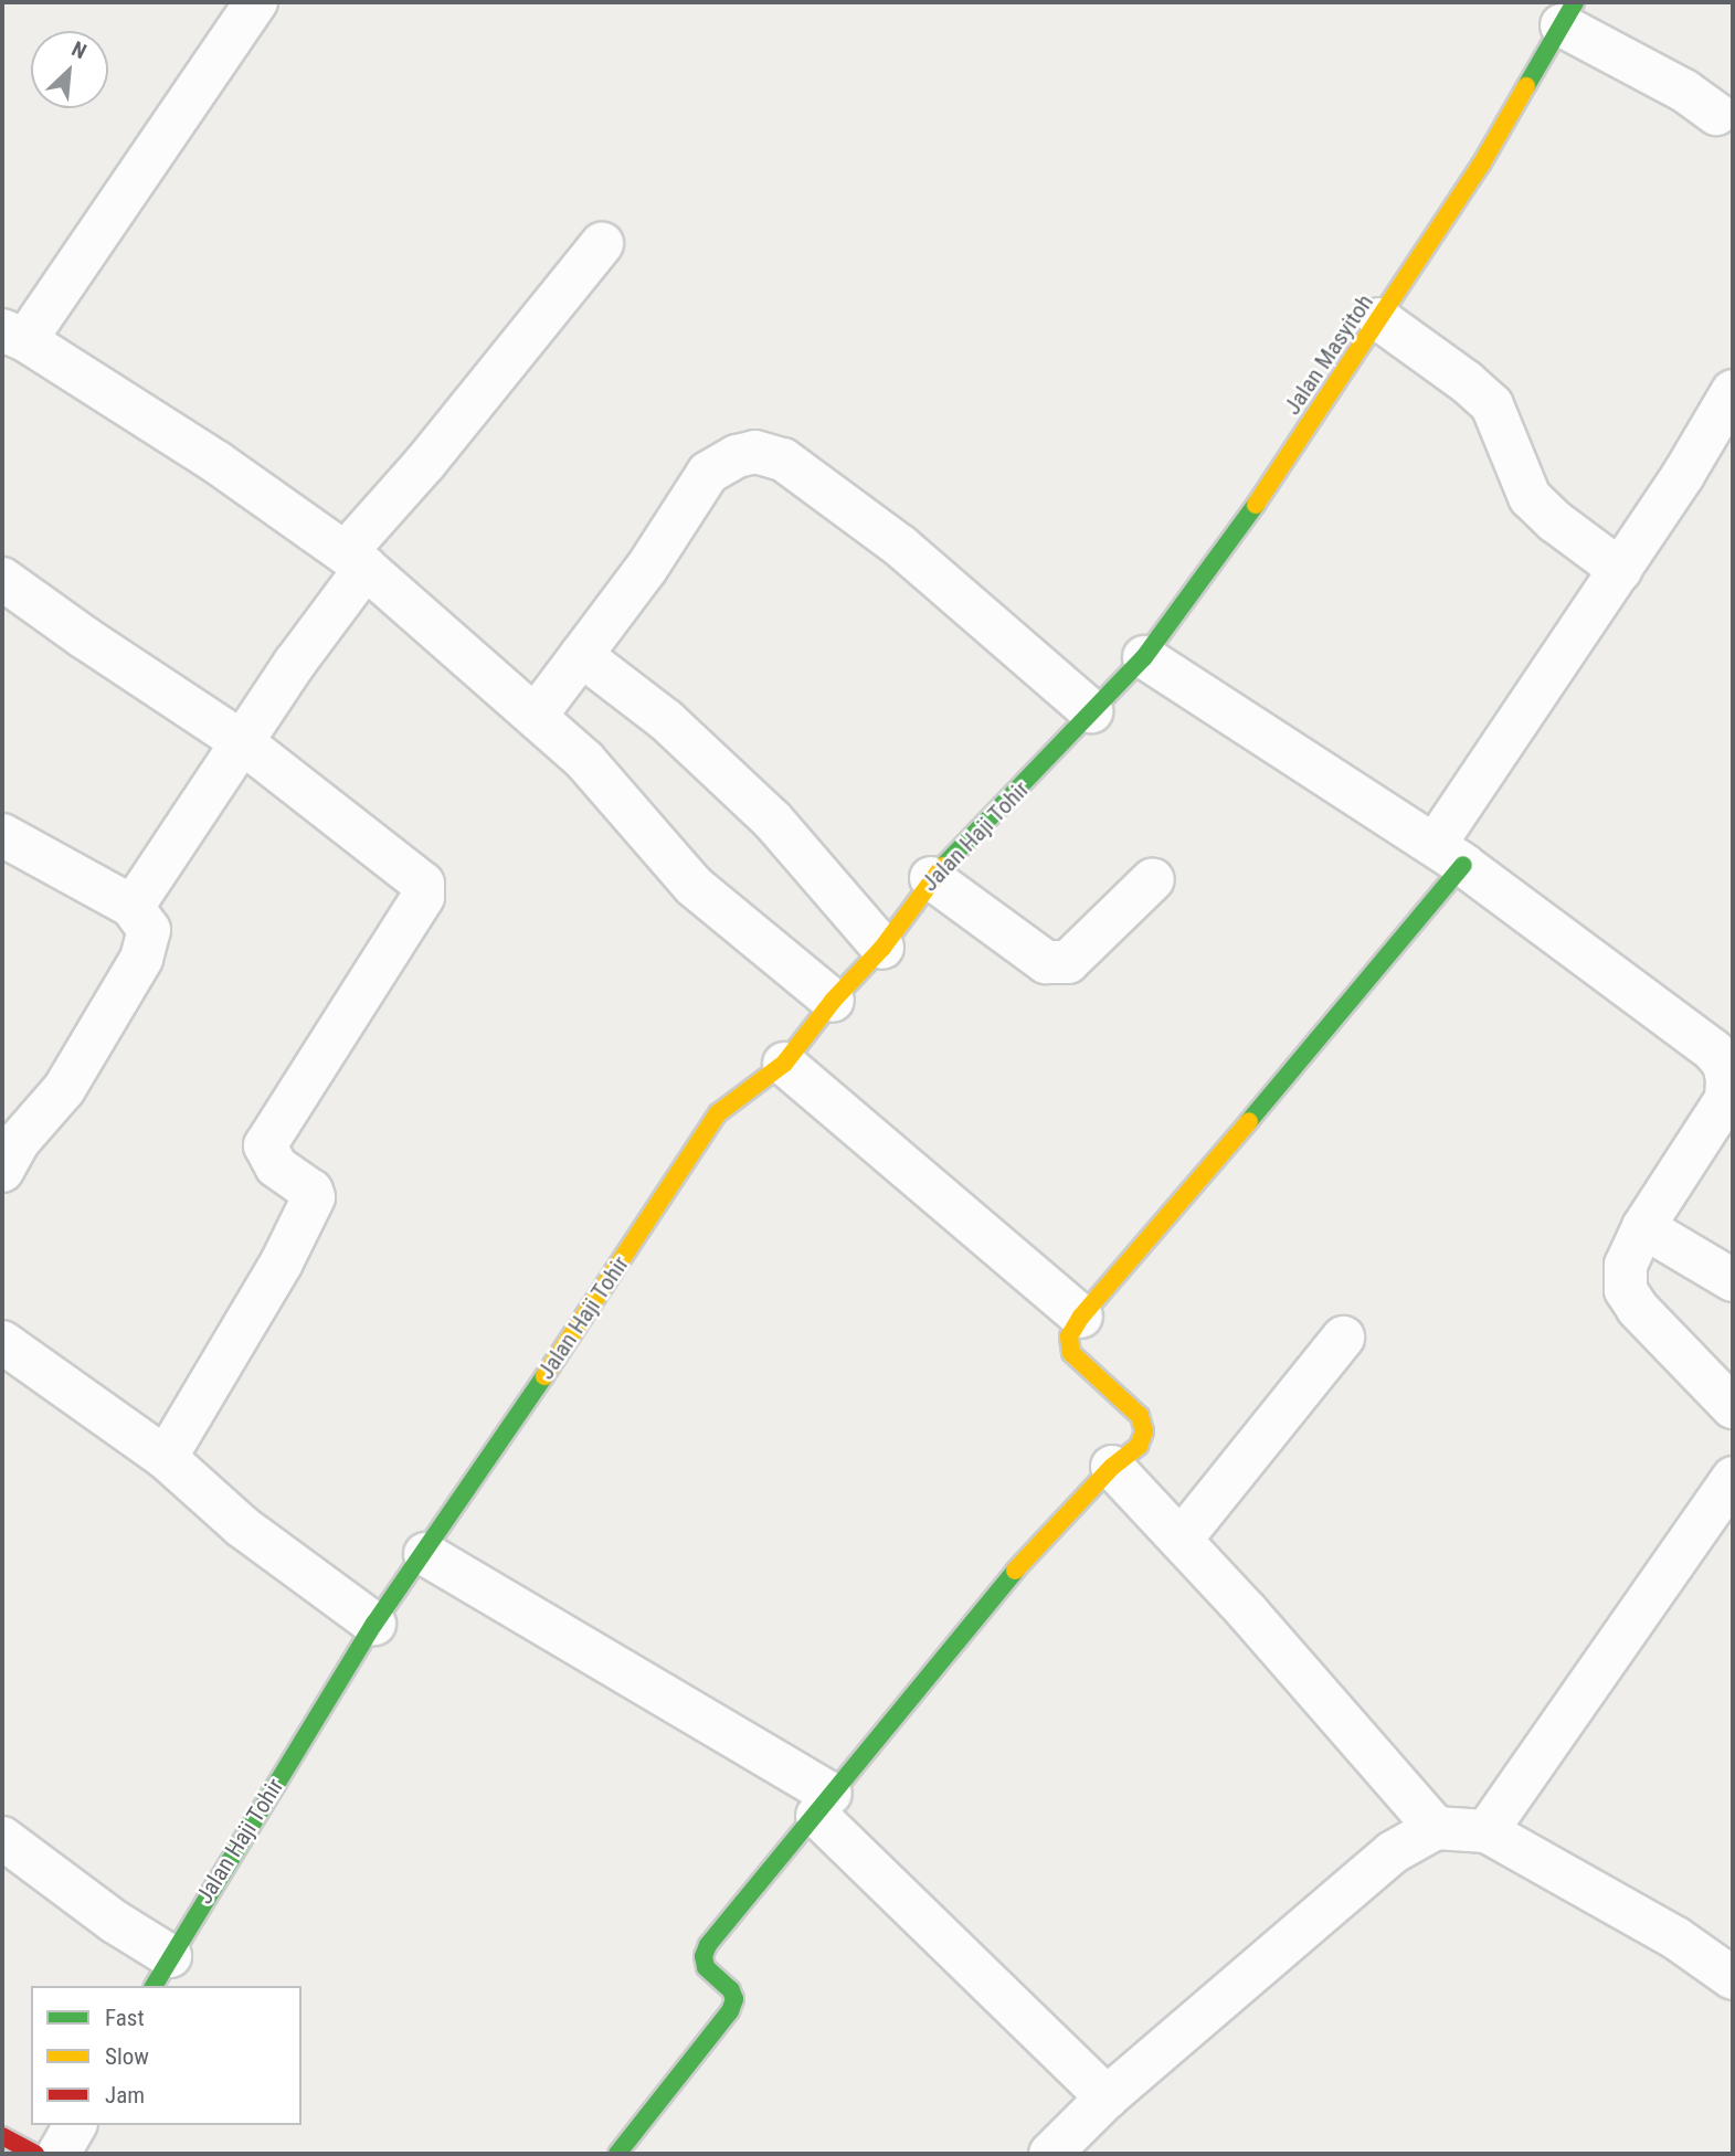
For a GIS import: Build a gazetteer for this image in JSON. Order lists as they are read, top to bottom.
{
  "streets": {
    "street": ["Jalan Masyitoh", "Jalan Haji Tohir"]
  },
  "crossings": [
    ["Jalan Masyitoh", "Jalan Haji Tohir"]
  ],
  "legend": ["Fast", "Slow", "Jam"],
  "north": "top right"
}
